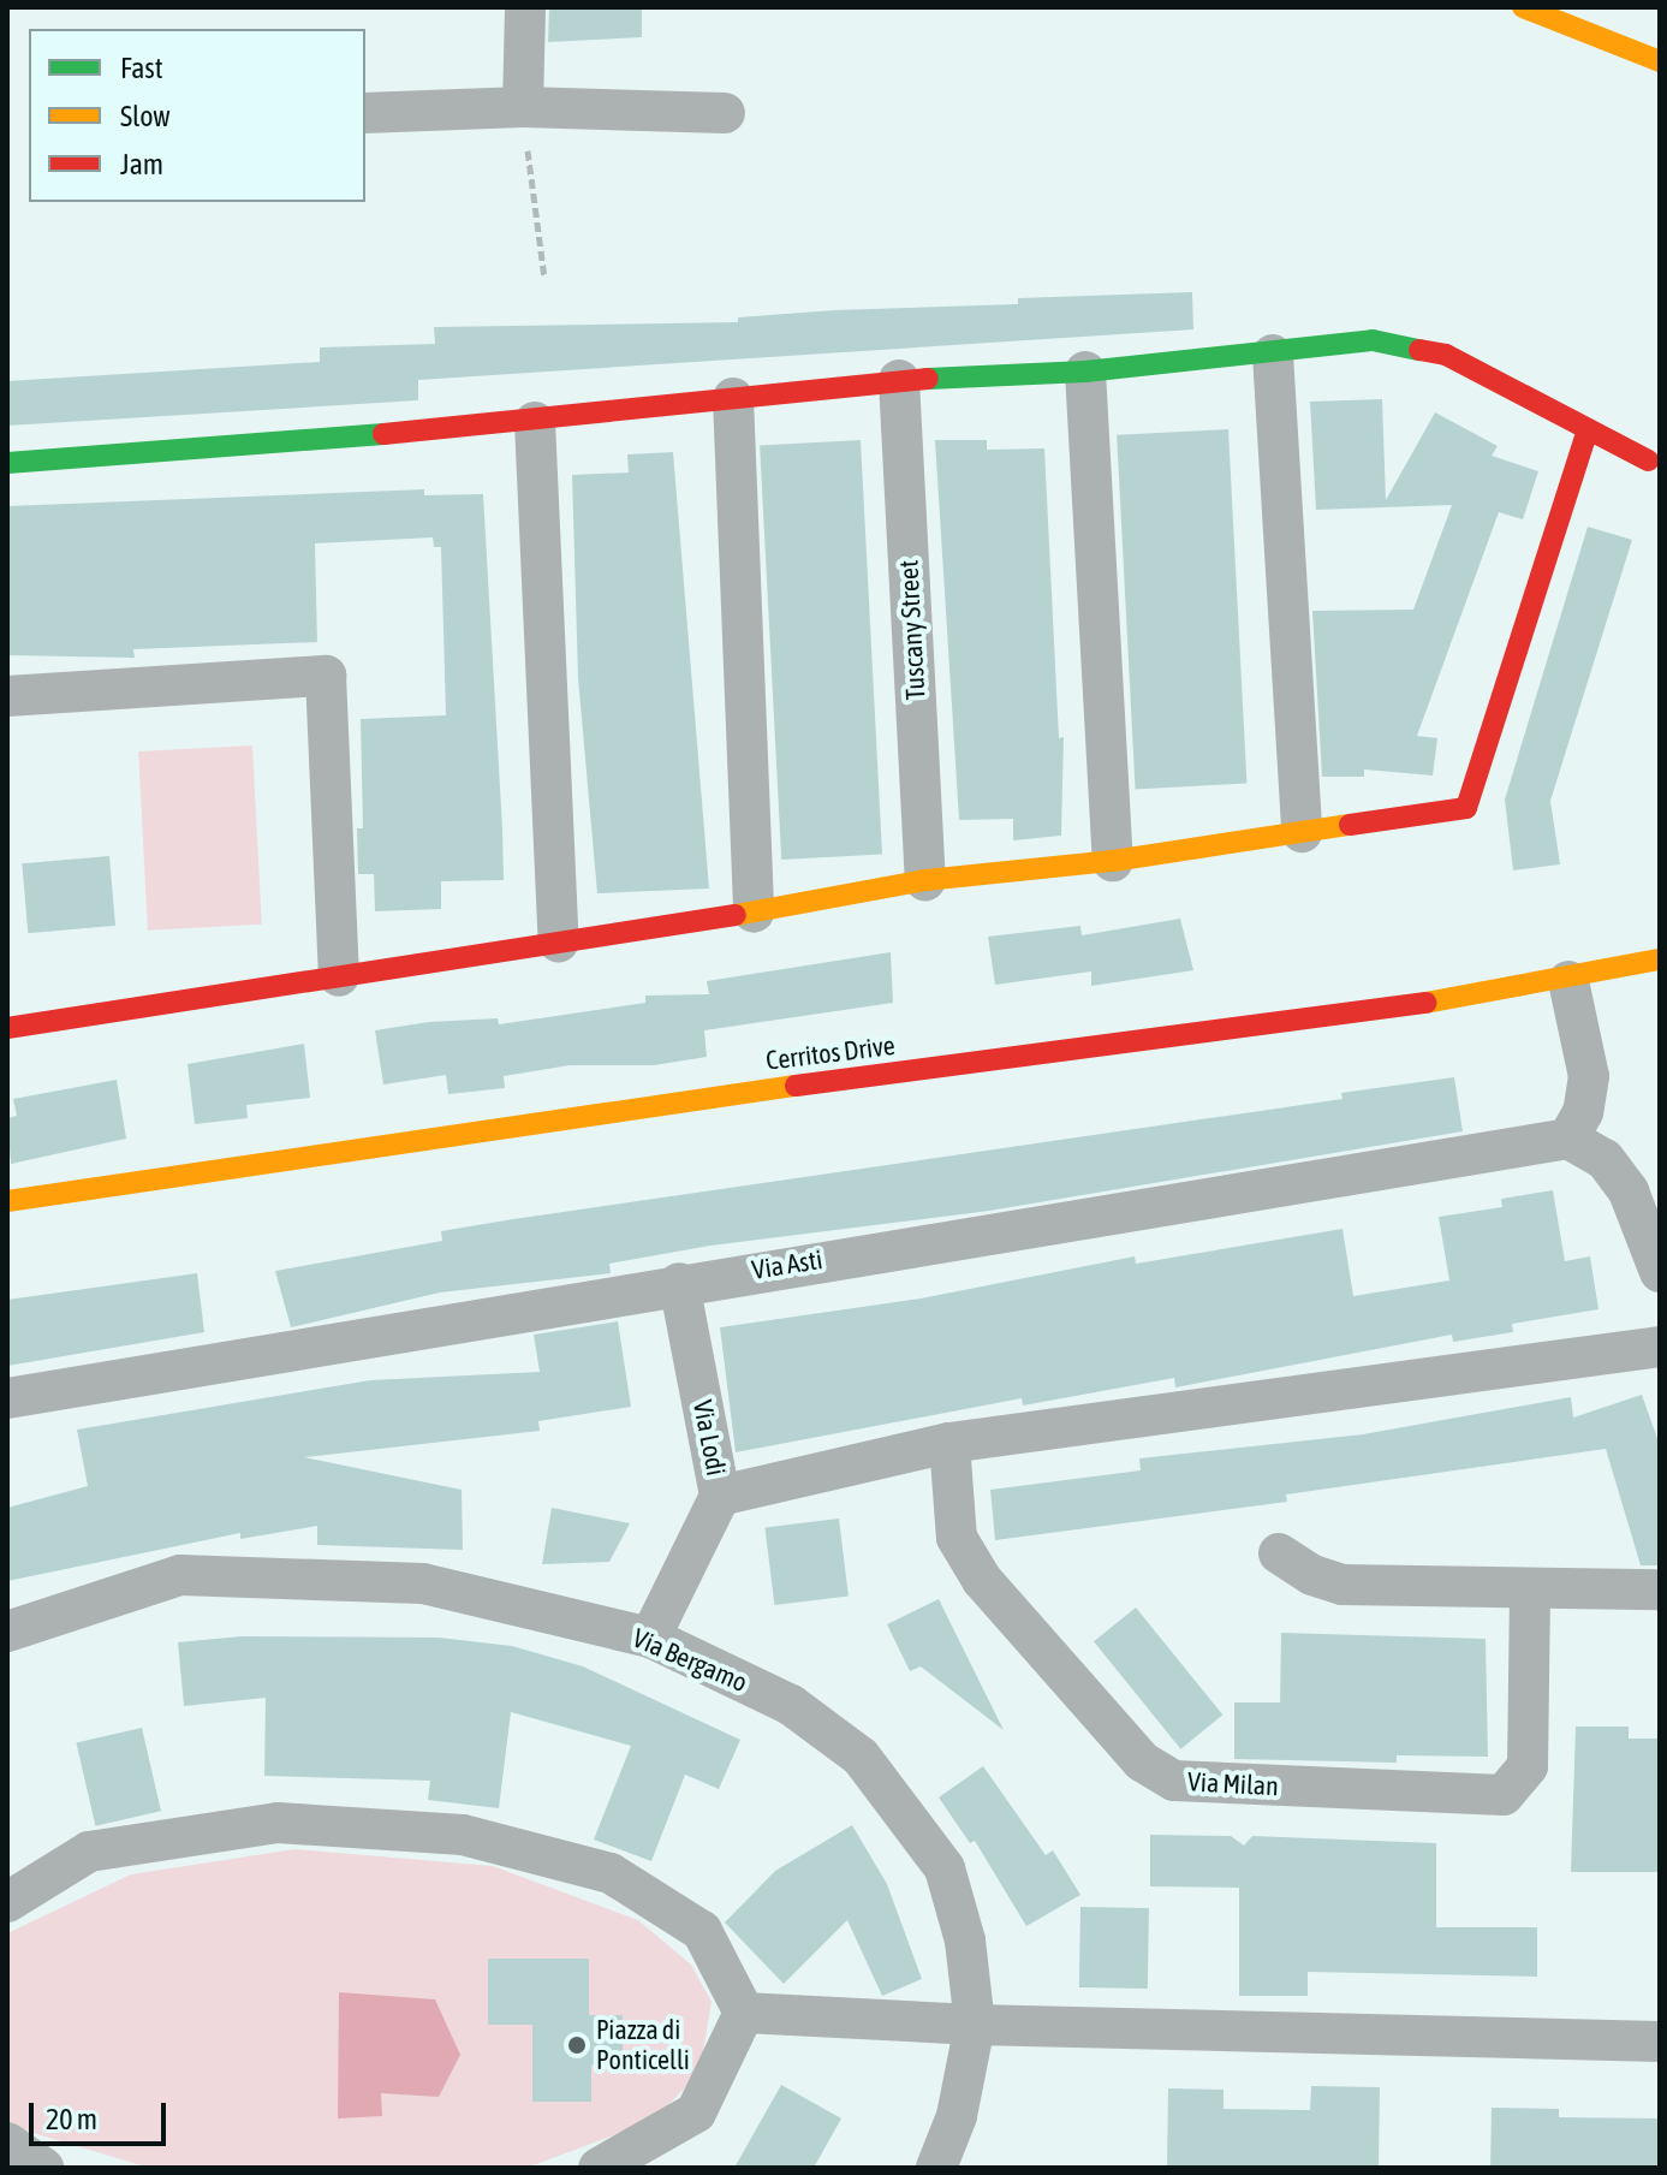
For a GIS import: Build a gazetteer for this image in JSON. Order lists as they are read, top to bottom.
{
  "streets": {
    "street": [
      "Tuscany Street",
      "Cerritos Drive",
      "Via Asti",
      "Via Lodi",
      "Via Bergamo",
      "Via Milan"
    ]
  },
  "crossings": [
    ["Via Asti", "Via Lodi"],
    ["Via Lodi", "Via Bergamo"]
  ],
  "places": ["Piazza di Ponticelli"],
  "legend": ["Fast", "Slow", "Jam"],
  "scale_bar": "20 m"
}
